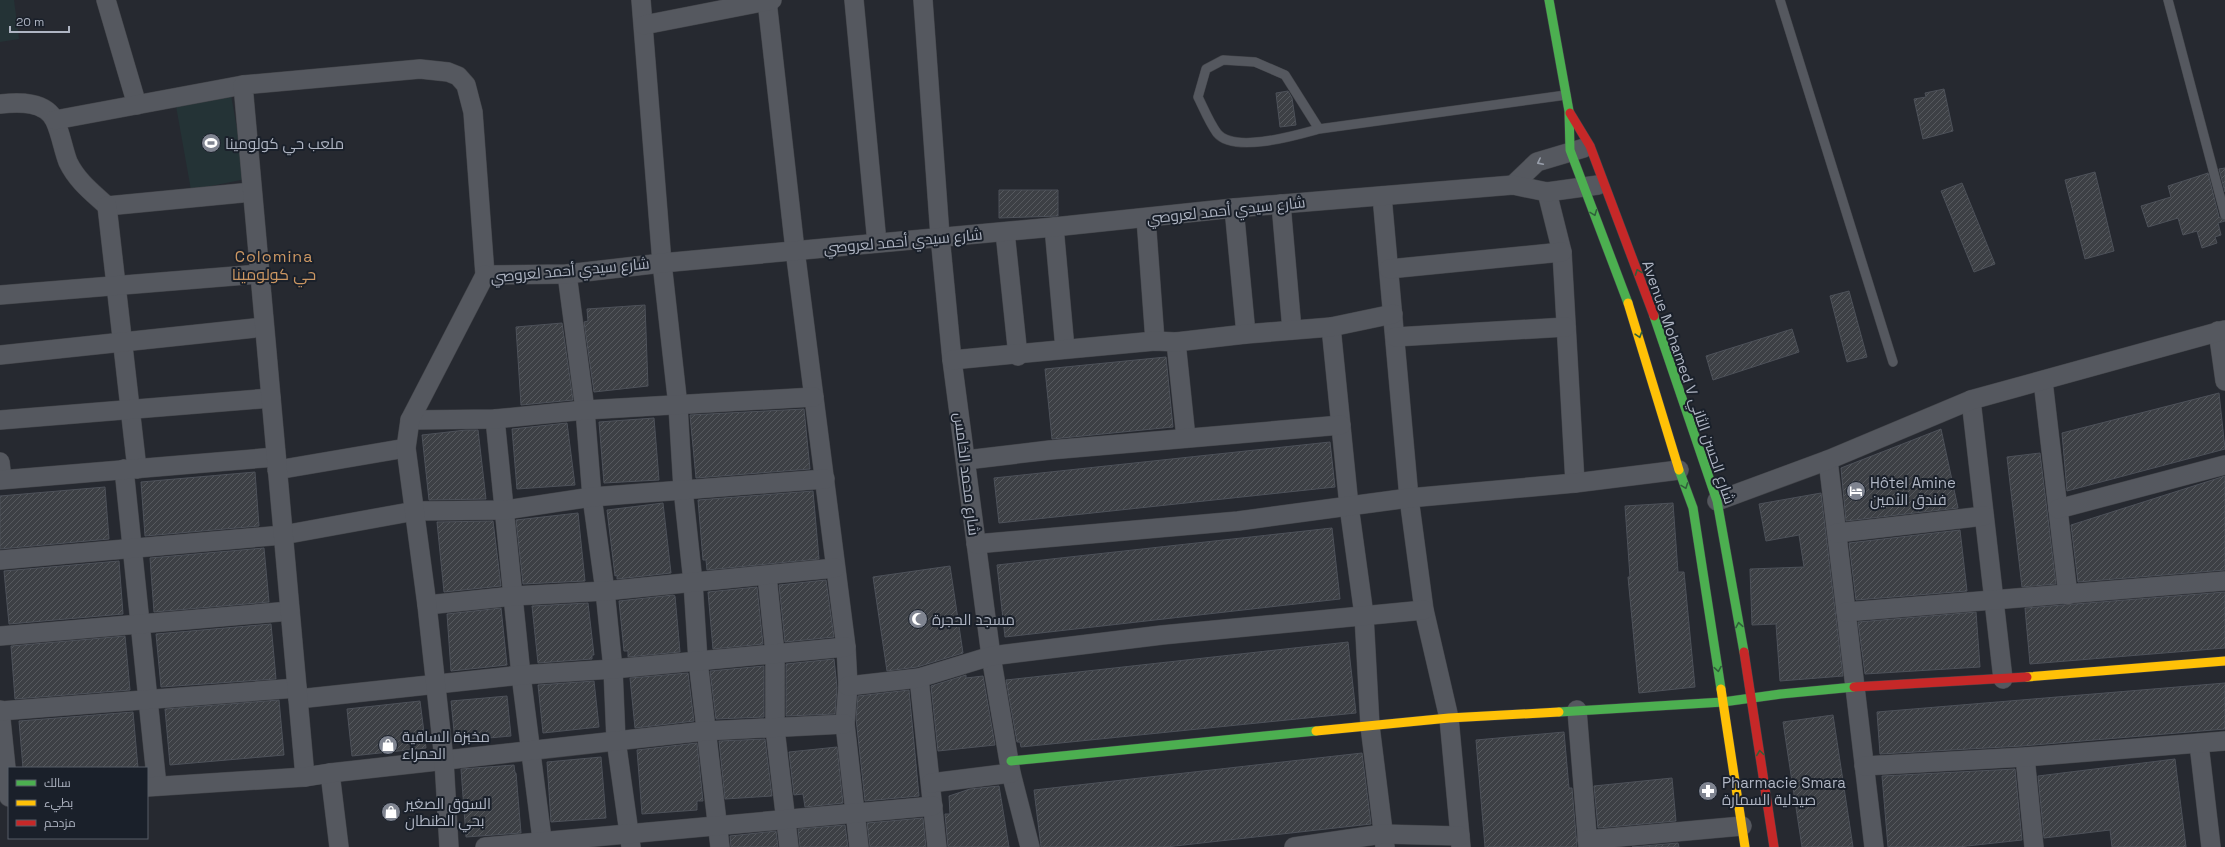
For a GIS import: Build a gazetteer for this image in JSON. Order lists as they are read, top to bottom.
{
  "streets": {
    "main road": ["Avenue Mohamed V شارع الحسن الثاني"],
    "street": ["شارع سيدي أحمد لعروصي", "شارع محمد الخامس"]
  },
  "crossings": [
    ["شارع سيدي أحمد لعروصي", "Avenue Mohamed V شارع الحسن الثاني"],
    ["شارع سيدي أحمد لعروصي", "شارع محمد الخامس"]
  ],
  "districts": ["Colomina حي كولومينا"],
  "places": {
    "sports": ["ملعب حي كولومينا"],
    "hotel": ["Hôtel Amine فندق الأمين"],
    "mosque": ["مسجد الحجرة"],
    "shop": ["مخبزة الساقية الحمراء", "السوق الصغير بحي الطنطان"],
    "pharmacy": ["Pharmacie Smara صيدلية السمارة"]
  },
  "legend": ["سالك", "بطيء", "مزدحم"],
  "scale_bar": "20 m"
}
